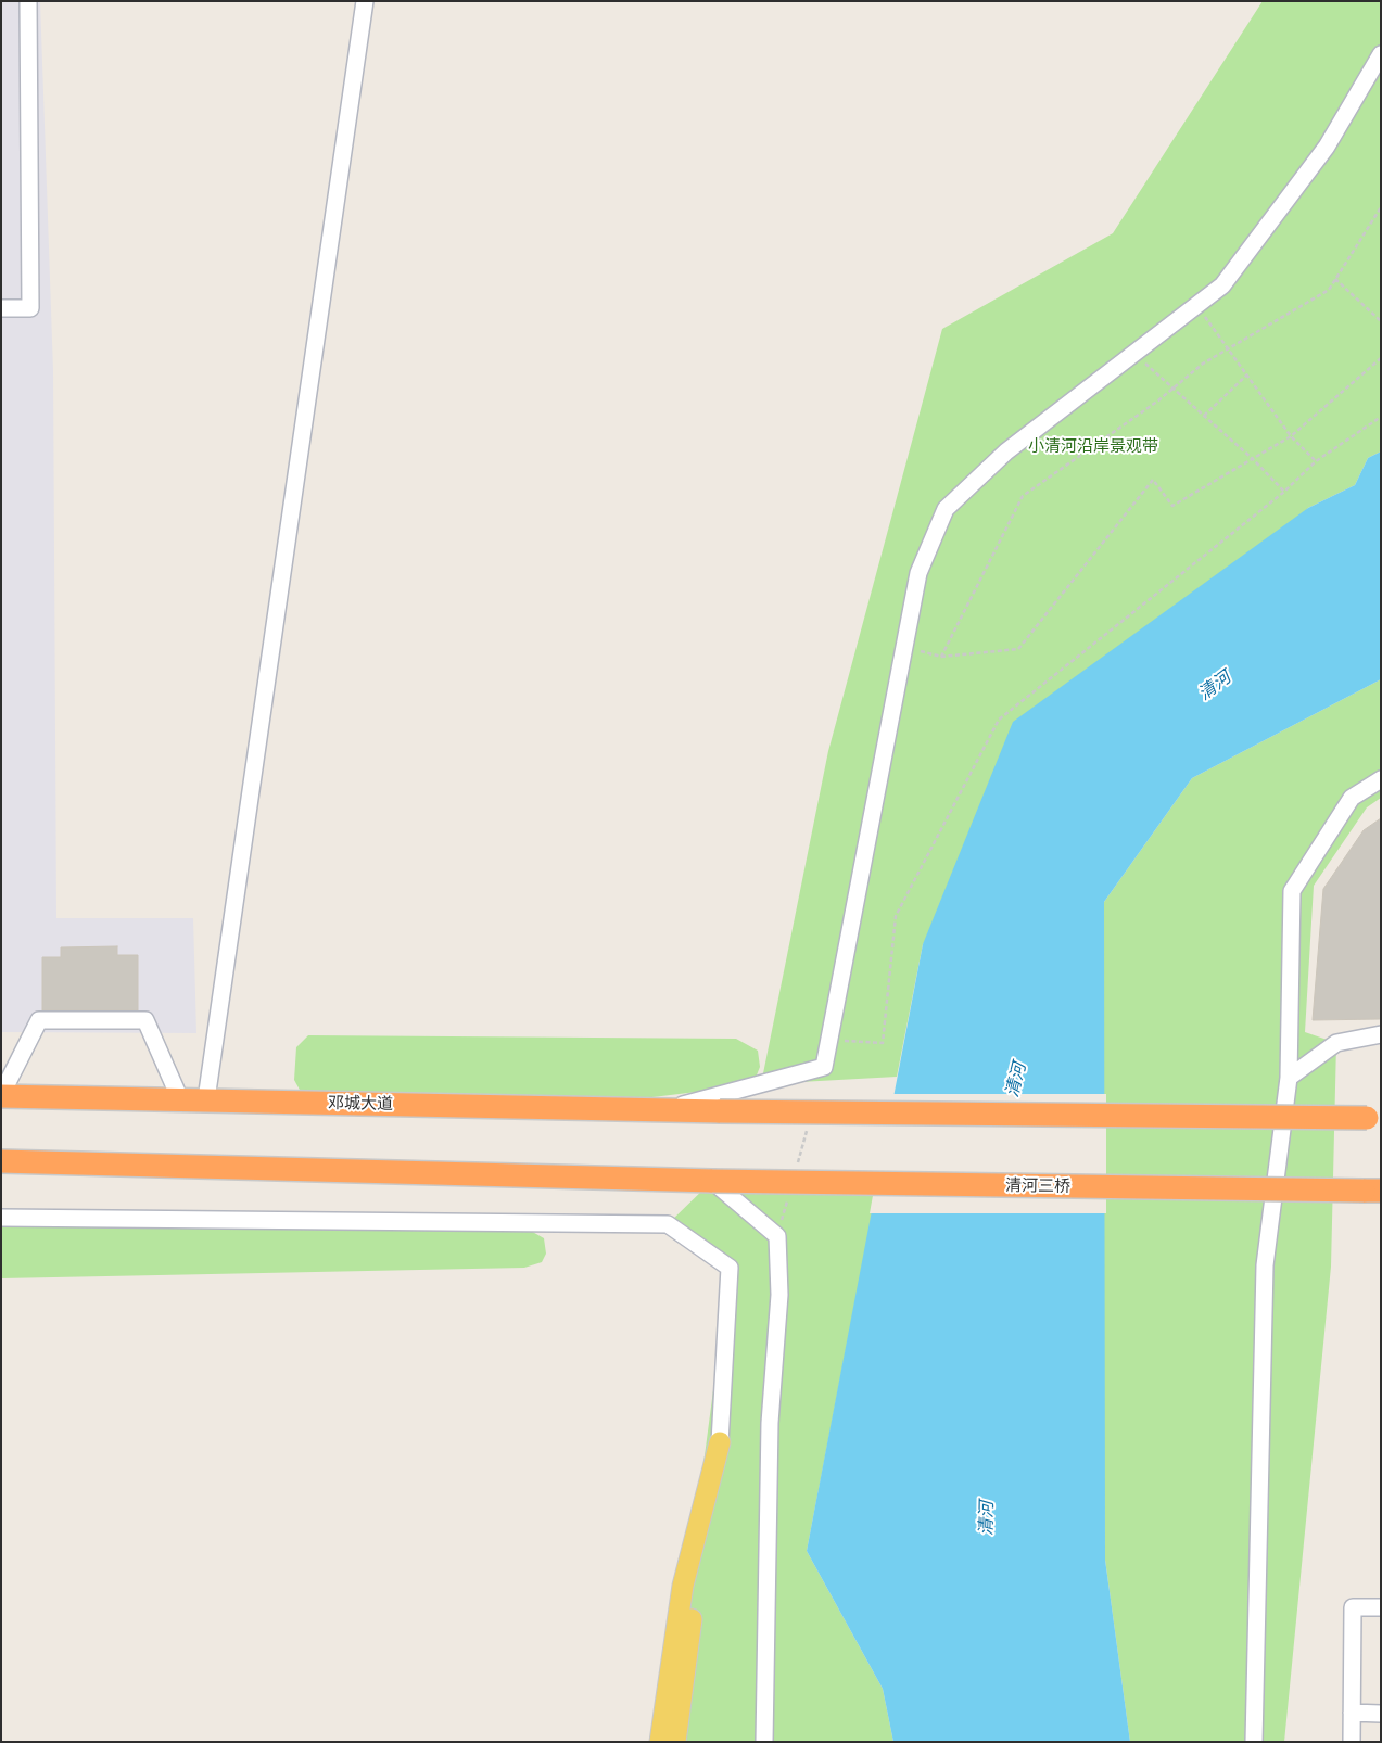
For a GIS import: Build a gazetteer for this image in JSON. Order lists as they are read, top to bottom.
{
  "streets": {
    "highway": ["邓城大道", "清河三桥"]
  },
  "water": ["清河"],
  "parks": ["小清河沿岸景观带"]
}
